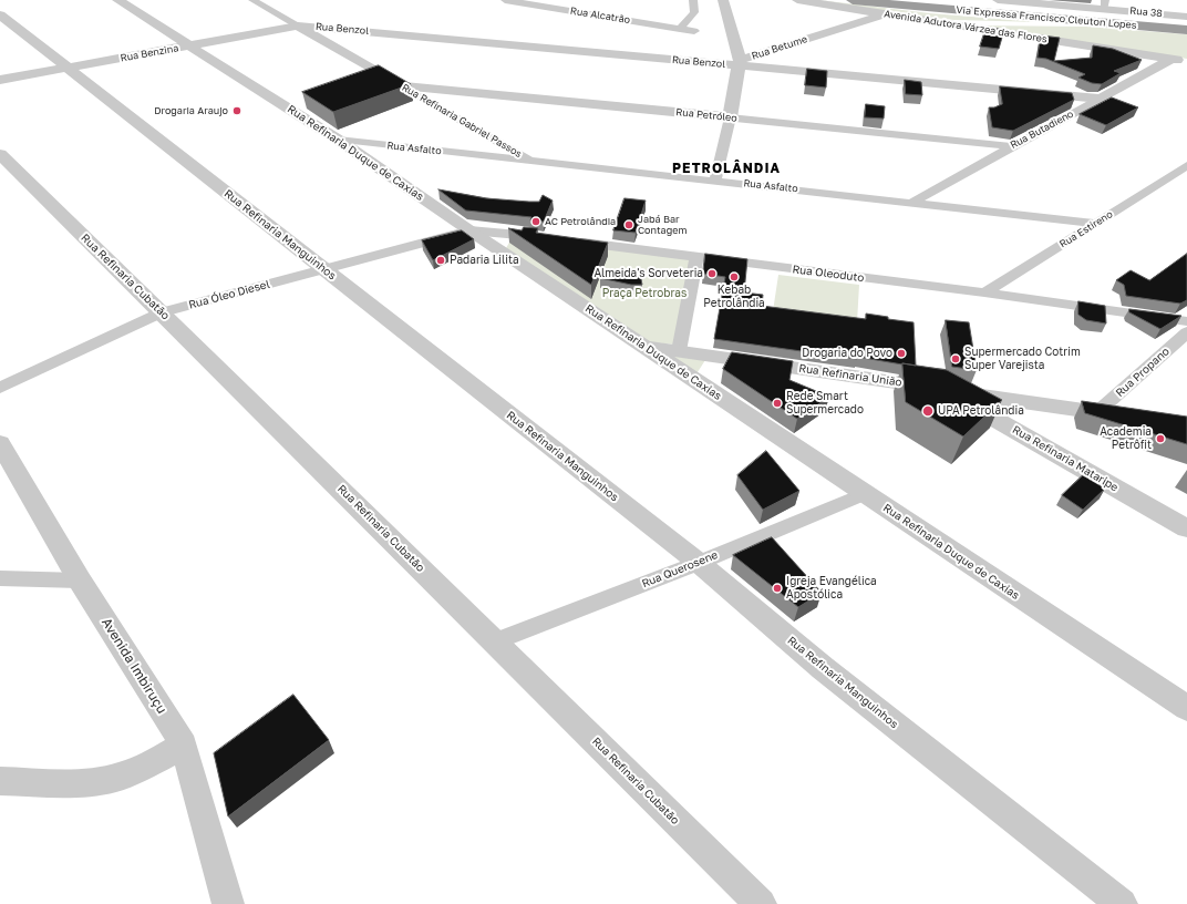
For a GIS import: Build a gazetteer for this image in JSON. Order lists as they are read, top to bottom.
{
  "streets": {
    "highway": ["Via Expressa Francisco Cleuton Lopes"],
    "street": [
      "Rua 38",
      "Rua Alcatrão",
      "Avenida Adutora Várzea das Flores",
      "Rua Benzol",
      "Rua Betume",
      "Rua Benzina",
      "Rua Petróleo",
      "Rua Refinaria Gabriel Passos",
      "Rua Butadieno",
      "Rua Asfalto",
      "Rua Refinaria Duque de Caxias",
      "Rua Estireno",
      "Rua Refinaria Manguinhos",
      "Rua Oleoduto",
      "Rua Refinaria Cubatão",
      "Rua Óleo Diesel",
      "Rua Propano",
      "Rua Refinaria União",
      "Rua Refinaria Mataripe",
      "Rua Querosene",
      "Avenida Imbiruçu"
    ]
  },
  "crossings": [
    ["Avenida Adutora Várzea das Flores", "Rua Betume"],
    ["Avenida Adutora Várzea das Flores", "Rua Butadieno"],
    ["Rua Benzol", "Rua Betume"],
    ["Rua Benzol", "Rua Benzina"],
    ["Rua Benzol", "Rua Refinaria Gabriel Passos"],
    ["Rua Benzol", "Rua Butadieno"],
    ["Rua Betume", "Rua Petróleo"],
    ["Rua Betume", "Rua Asfalto"],
    ["Rua Benzina", "Rua Refinaria Gabriel Passos"],
    ["Rua Benzina", "Rua Refinaria Duque de Caxias"],
    ["Rua Benzina", "Rua Refinaria Manguinhos"],
    ["Rua Petróleo", "Rua Refinaria Gabriel Passos"],
    ["Rua Petróleo", "Rua Butadieno"],
    ["Rua Refinaria Gabriel Passos", "Rua Asfalto"],
    ["Rua Butadieno", "Rua Asfalto"],
    ["Rua Asfalto", "Rua Refinaria Duque de Caxias"],
    ["Rua Asfalto", "Rua Estireno"],
    ["Rua Refinaria Duque de Caxias", "Rua Óleo Diesel"],
    ["Rua Refinaria Duque de Caxias", "Rua Refinaria União"],
    ["Rua Refinaria Duque de Caxias", "Rua Querosene"],
    ["Rua Estireno", "Rua Oleoduto"],
    ["Rua Refinaria Manguinhos", "Rua Óleo Diesel"],
    ["Rua Refinaria Manguinhos", "Rua Querosene"],
    ["Rua Refinaria Cubatão", "Rua Óleo Diesel"],
    ["Rua Refinaria Cubatão", "Rua Querosene"],
    ["Rua Propano", "Rua Refinaria União"],
    ["Rua Refinaria União", "Rua Refinaria Mataripe"]
  ],
  "districts": ["PETROLÂNDIA"],
  "parks": ["Praça Petrobras"],
  "places": [
    "Drogaria Araujo",
    "AC Petrolândia",
    "Jabá Bar Contagem",
    "Padaria Lilita",
    "Almeida's Sorveteria",
    "Kebab Petrolândia",
    "Drogaria do Povo",
    "Supermercado Cotrim Super Varejista",
    "Rede Smart Supermercado",
    "UPA Petrolândia",
    "Academia Petrôfit",
    "Igreja Evangélica Apostólica"
  ]
}
